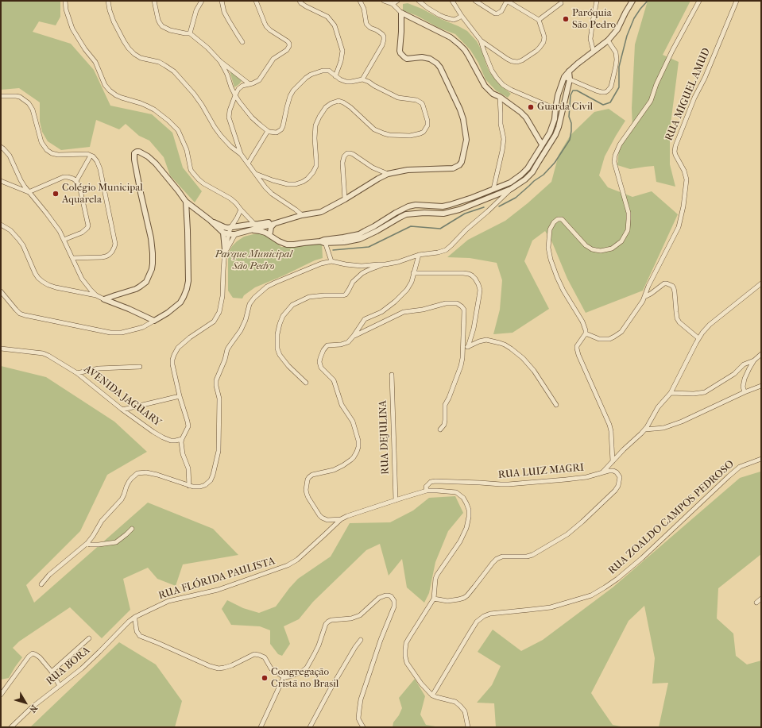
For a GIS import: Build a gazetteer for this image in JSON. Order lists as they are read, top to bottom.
{
  "streets": {
    "street": [
      "RUA MIGUEL AMUD",
      "AVENIDA JAGUARY",
      "RUA DEJULINA",
      "RUA LUIZ MAGRI",
      "RUA ZOALDO CAMPOS PEDROSO",
      "RUA FLÓRIDA PAULISTA",
      "RUA BORA"
    ]
  },
  "crossings": [
    ["RUA FLÓRIDA PAULISTA", "RUA BORA"]
  ],
  "parks": ["Parque Municipal São Pedro"],
  "places": [
    "Paróquia São Pedro",
    "Guarda Civil",
    "Colégio Municipal Aquarela",
    "Congregação Cristã no Brasil"
  ],
  "north": "bottom right"
}
